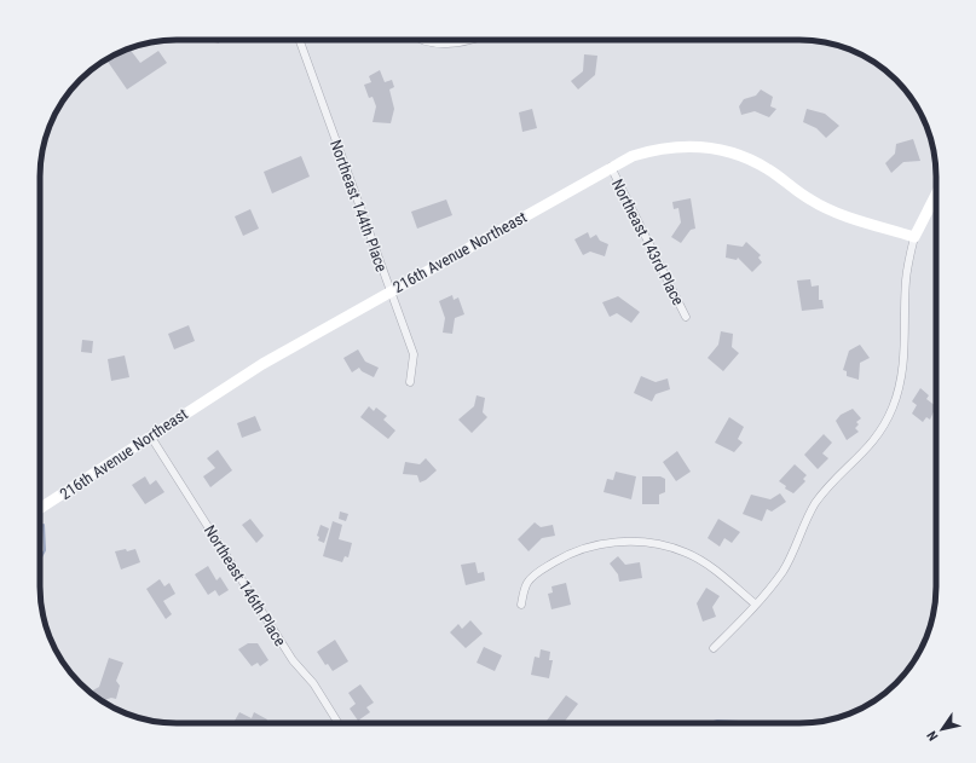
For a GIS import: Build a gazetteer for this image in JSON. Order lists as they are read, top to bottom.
{
  "streets": {
    "street": [
      "Northeast 144th Place",
      "Northeast 143rd Place",
      "216th Avenue Northeast",
      "Northeast 146th Place"
    ]
  },
  "crossings": [
    ["Northeast 144th Place", "216th Avenue Northeast"],
    ["Northeast 143rd Place", "216th Avenue Northeast"],
    ["216th Avenue Northeast", "Northeast 146th Place"]
  ],
  "north": "bottom left"
}
